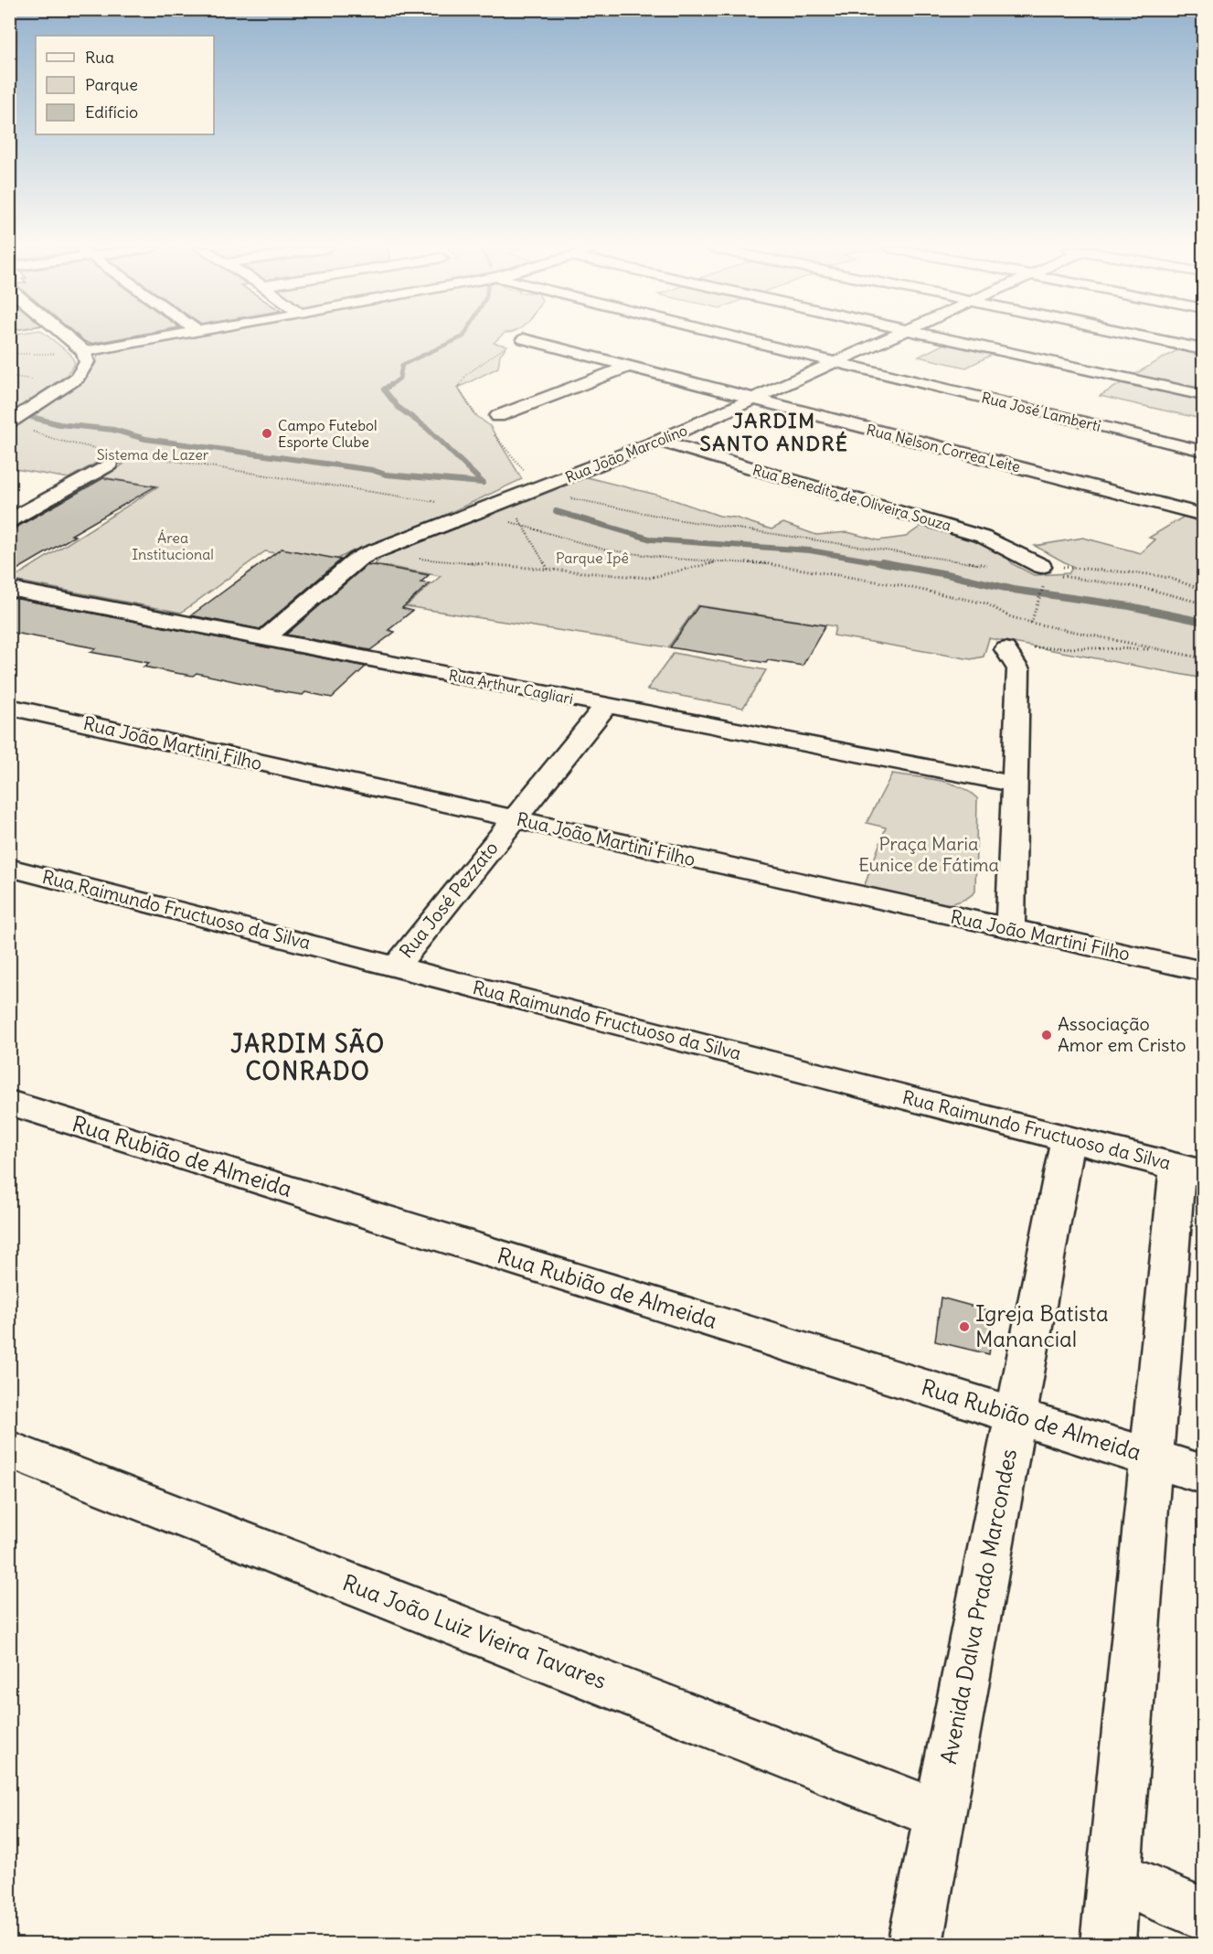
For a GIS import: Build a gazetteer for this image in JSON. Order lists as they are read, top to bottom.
{
  "streets": {
    "street": [
      "Rua José Lamberti",
      "Rua Nelson Correa Leite",
      "Rua João Marcolino",
      "Rua Benedito de Oliveira Souza",
      "Rua Arthur Cagliari",
      "Rua João Martini Filho",
      "Rua José Pezzato",
      "Rua Raimundo Fructuoso da Silva",
      "Rua Rubião de Almeida",
      "Avenida Dalva Prado Marcondes",
      "Rua João Luiz Vieira Tavares"
    ]
  },
  "crossings": [
    ["Rua José Lamberti", "Rua João Marcolino"],
    ["Rua Nelson Correa Leite", "Rua João Marcolino"],
    ["Rua João Marcolino", "Rua Benedito de Oliveira Souza"],
    ["Rua João Marcolino", "Rua Arthur Cagliari"],
    ["Rua Arthur Cagliari", "Rua José Pezzato"],
    ["Rua João Martini Filho", "Rua José Pezzato"],
    ["Rua José Pezzato", "Rua Raimundo Fructuoso da Silva"],
    ["Rua Raimundo Fructuoso da Silva", "Avenida Dalva Prado Marcondes"],
    ["Rua Rubião de Almeida", "Avenida Dalva Prado Marcondes"],
    ["Avenida Dalva Prado Marcondes", "Rua João Luiz Vieira Tavares"]
  ],
  "districts": ["JARDIM SANTO ANDRÉ", "JARDIM SÃO CONRADO"],
  "parks": [
    "Sistema de Lazer",
    "Área Institucional",
    "Parque Ipê",
    "Praça Maria Eunice de Fátima"
  ],
  "places": ["Campo Futebol Esporte Clube", "Associação Amor em Cristo", "Igreja Batista Manancial"],
  "legend": ["Rua", "Parque", "Edifício"]
}
